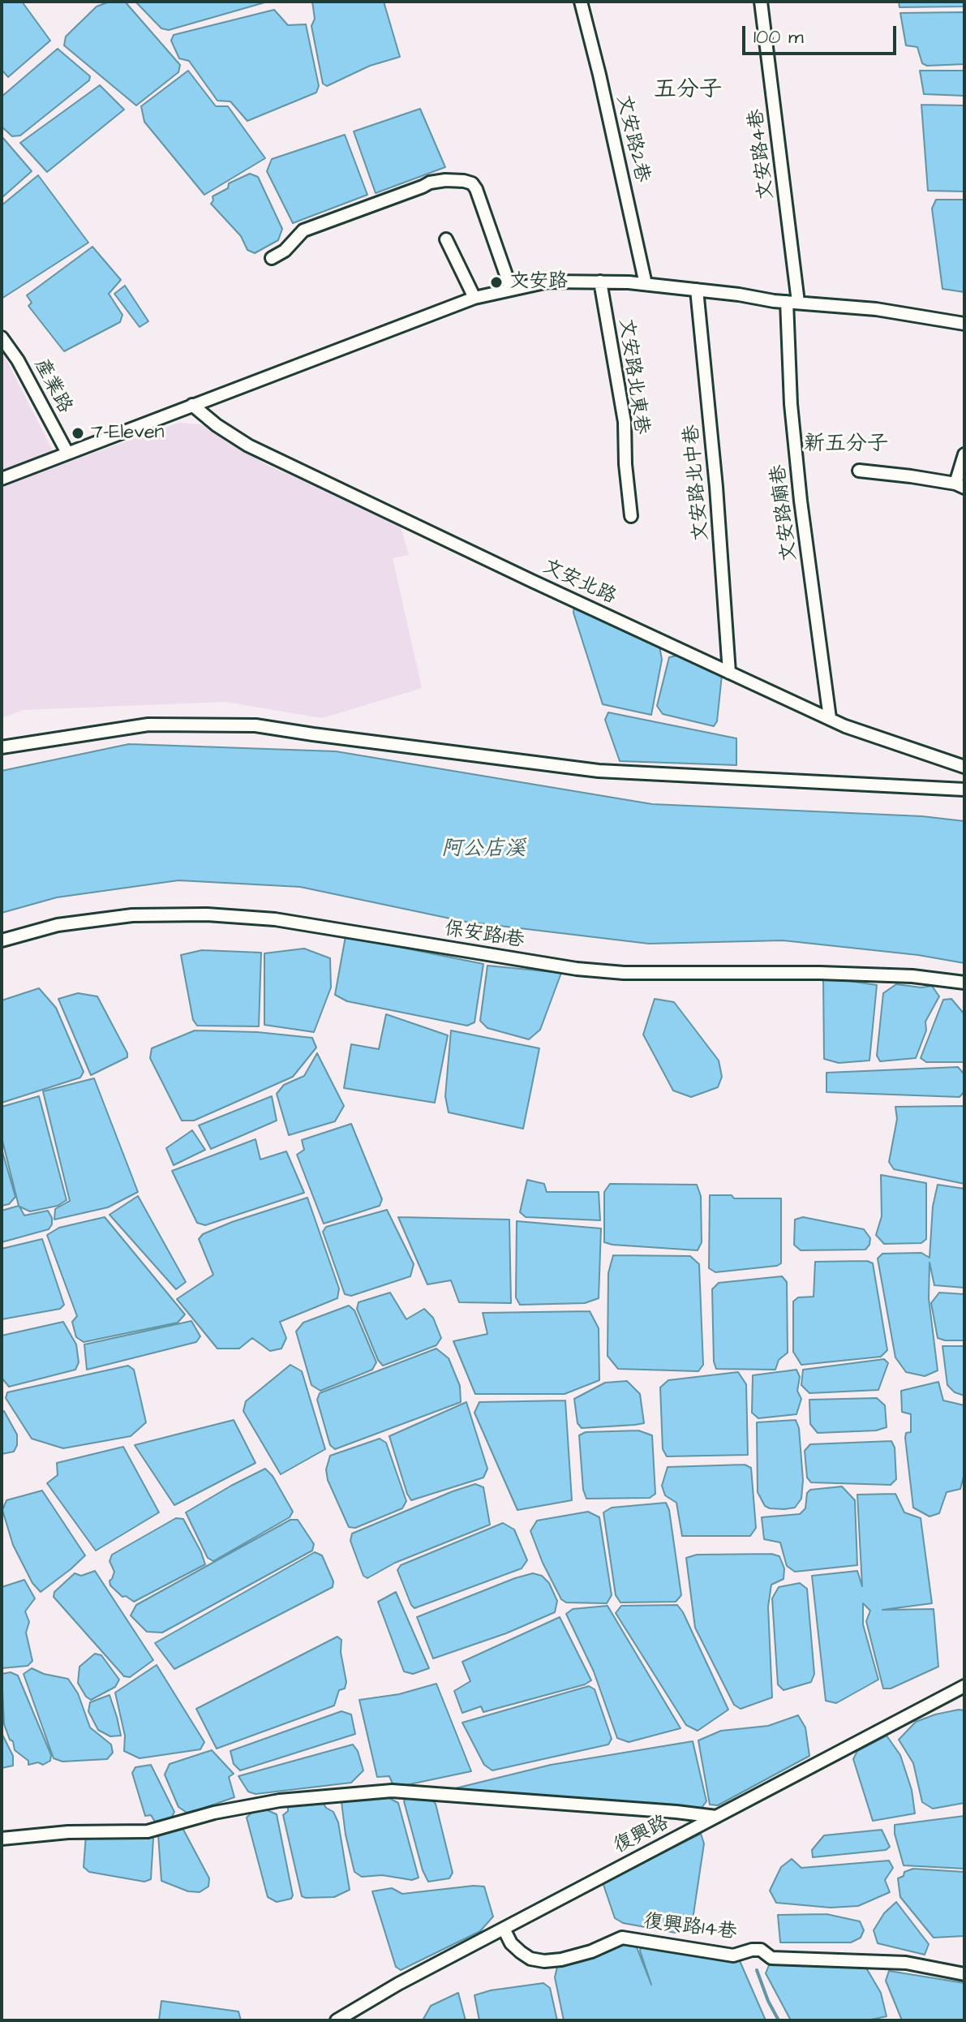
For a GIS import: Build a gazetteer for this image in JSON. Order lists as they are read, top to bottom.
{
  "streets": {
    "street": [
      "文安路2巷",
      "文安路4巷",
      "文安路北東巷",
      "產業路",
      "文安路北中巷",
      "文安路廟巷",
      "文安北路",
      "保安路1巷",
      "復興路",
      "復興路14巷"
    ]
  },
  "crossings": [
    ["文安路4巷", "文安路廟巷"],
    ["文安路北中巷", "文安北路"],
    ["文安路廟巷", "文安北路"],
    ["復興路", "復興路14巷"]
  ],
  "districts": ["五分子", "新五分子"],
  "water": ["阿公店溪"],
  "places": ["文安路", "7-Eleven"],
  "scale_bar": "100 m"
}
